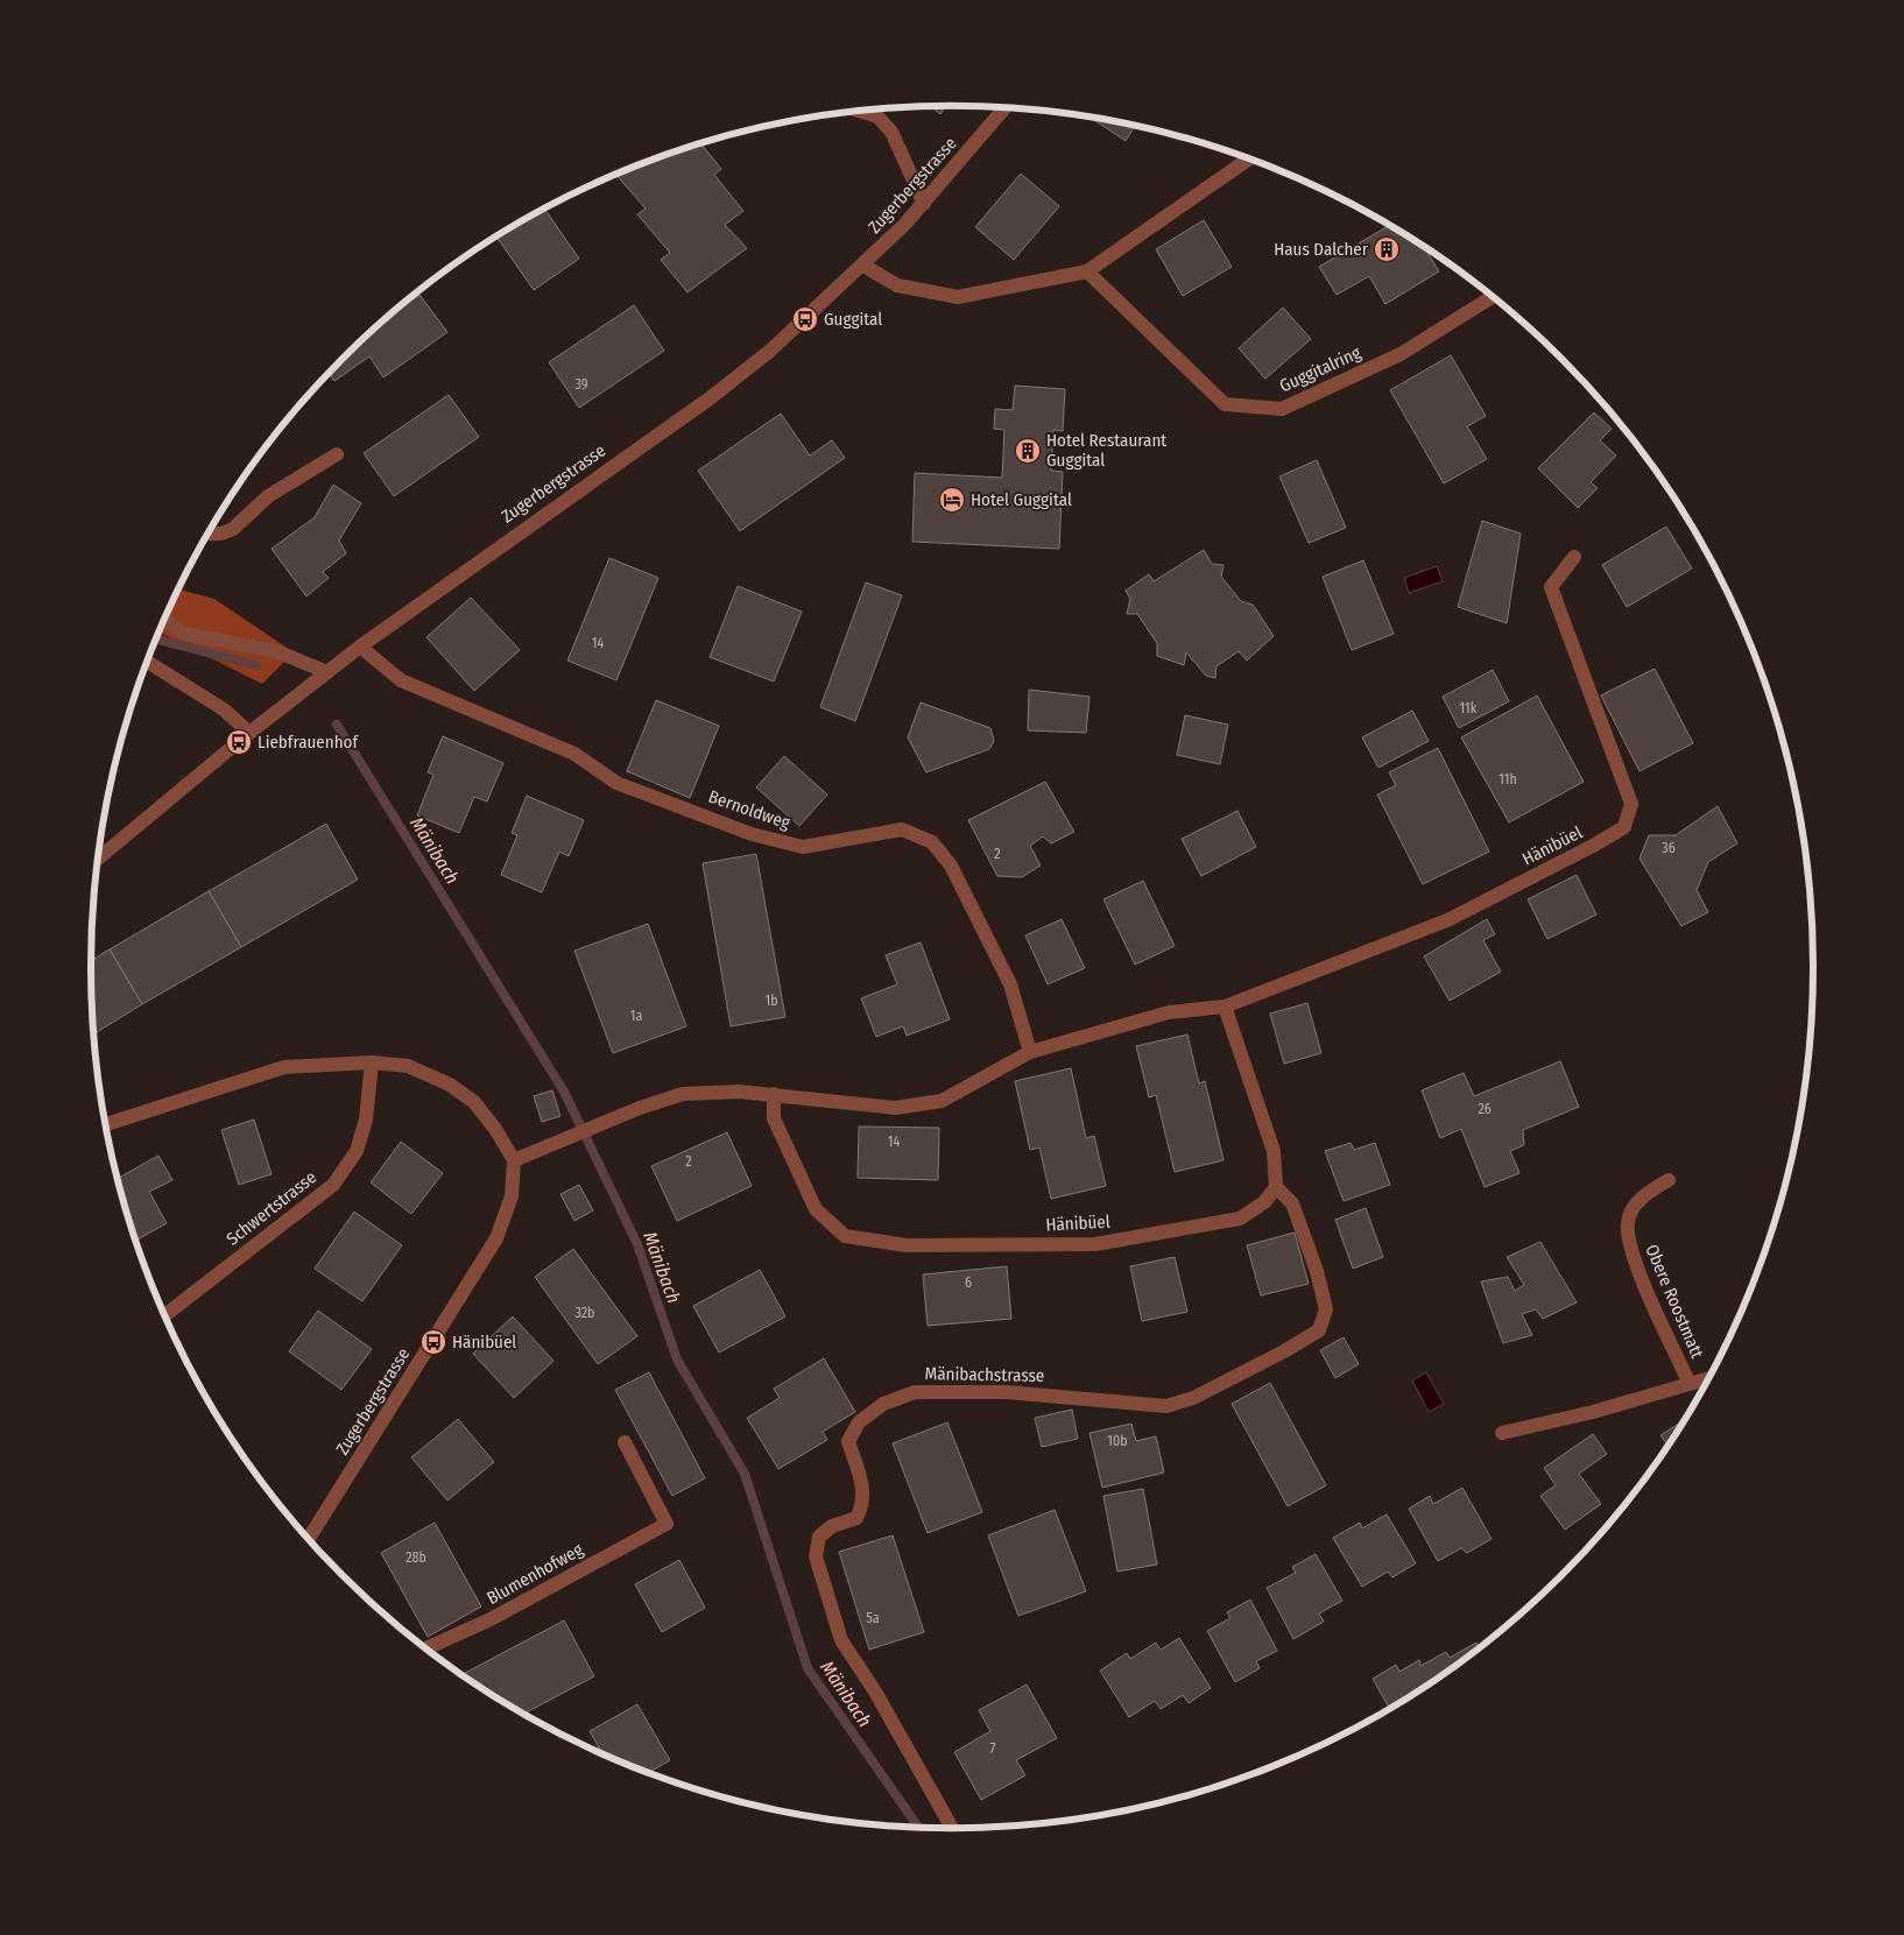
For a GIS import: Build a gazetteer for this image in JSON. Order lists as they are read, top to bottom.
{
  "streets": {
    "street": [
      "Zugerbergstrasse",
      "Guggitalring",
      "Bernoldweg",
      "Hänibüel",
      "Schwertstrasse",
      "Obere Roostmatt",
      "Mänibachstrasse",
      "Blumenhofweg"
    ]
  },
  "crossings": [
    ["Zugerbergstrasse", "Bernoldweg"],
    ["Zugerbergstrasse", "Hänibüel"],
    ["Bernoldweg", "Hänibüel"],
    ["Hänibüel", "Mänibachstrasse"]
  ],
  "water": ["Mänibach"],
  "places": {
    "building": ["Haus Dalcher", "Hotel Restaurant Guggital"],
    "bus stop": ["Guggital", "Liebfrauenhof", "Hänibüel"],
    "hotel": ["Hotel Guggital"]
  },
  "house_numbers": [
    "39",
    "14",
    "11k",
    "11h",
    "36",
    "2",
    "1b",
    "1a",
    "26",
    "14",
    "2",
    "6",
    "32b",
    "10b",
    "28b",
    "5a",
    "7"
  ]
}
